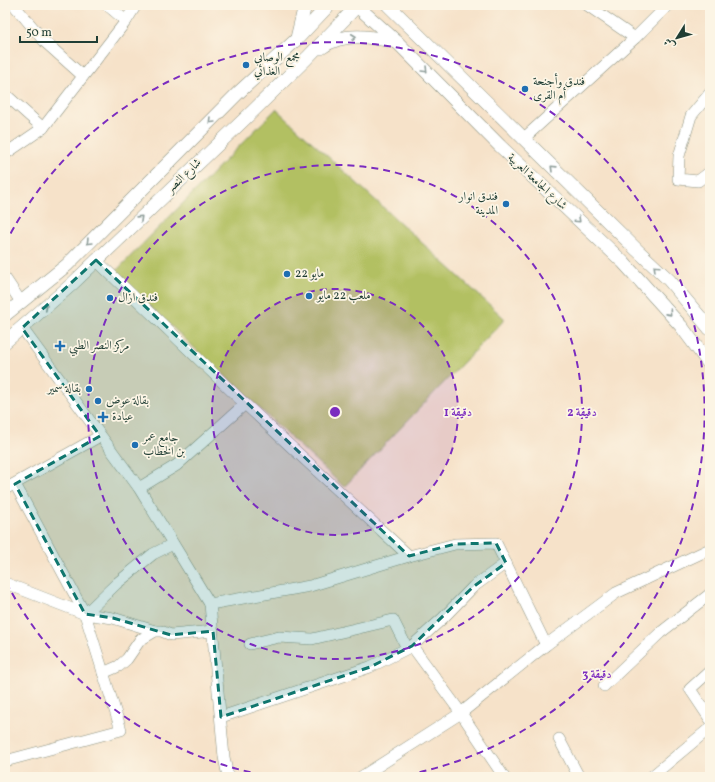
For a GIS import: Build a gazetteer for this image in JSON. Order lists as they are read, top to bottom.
{
  "streets": {
    "main road": ["شارع النصر", "شارع الجامعة العربية"]
  },
  "crossings": [
    ["شارع النصر", "شارع الجامعة العربية"]
  ],
  "places": {
    "other": [
      "مجمع الوصابي الغذائي",
      "فندق وأجنحة أم القرى",
      "فندق انوار المدينة",
      "22 مايو",
      "ملعب 22 مايو",
      "فندق ازال",
      "بقالة سمير",
      "بقالة عوض",
      "جامع عمر بن الخطاب"
    ],
    "health": ["مركز النصر الطبي", "عيادة"]
  },
  "scale_bar": "50 m",
  "north": "bottom left",
  "rings": ["1 دقيقة", "2 دقيقة", "3 دقيقة"]
}
